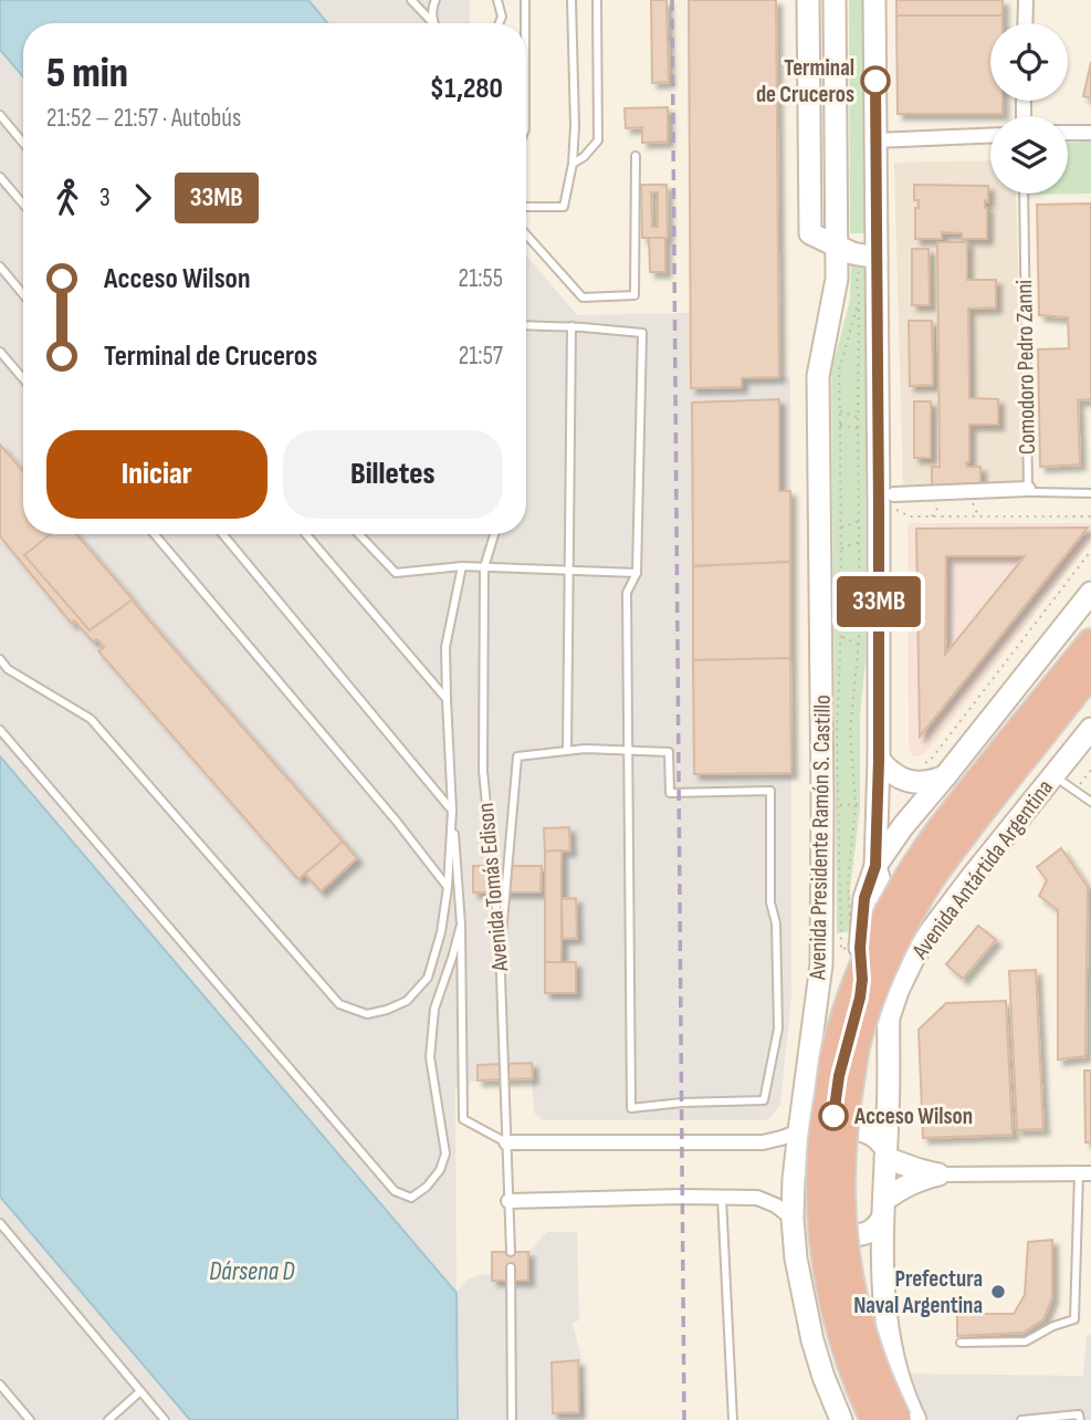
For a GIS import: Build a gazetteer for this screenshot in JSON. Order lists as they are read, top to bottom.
{
  "streets": {
    "main road": ["Avenida Presidente Ramón S. Castillo", "Avenida Antártida Argentina"],
    "lane": ["Comodoro Pedro Zanni", "Avenida Tomás Edison"]
  },
  "water": ["Dársena D"],
  "places": ["Terminal de Cruceros", "Acceso Wilson", "Prefectura Naval Argentina"],
  "lines": ["bus line 33MB"],
  "page": {
    "on_map": "33MB",
    "heading": ["5 min", "21:52 – 21:57 · Autobús", "$1,280"],
    "legs": ["3", "33MB"],
    "list": [
      {
        "name": "Acceso Wilson",
        "value": "21:55"
      },
      {
        "name": "Terminal de Cruceros",
        "value": "21:57"
      }
    ],
    "buttons": ["Iniciar", "Billetes"]
  }
}
